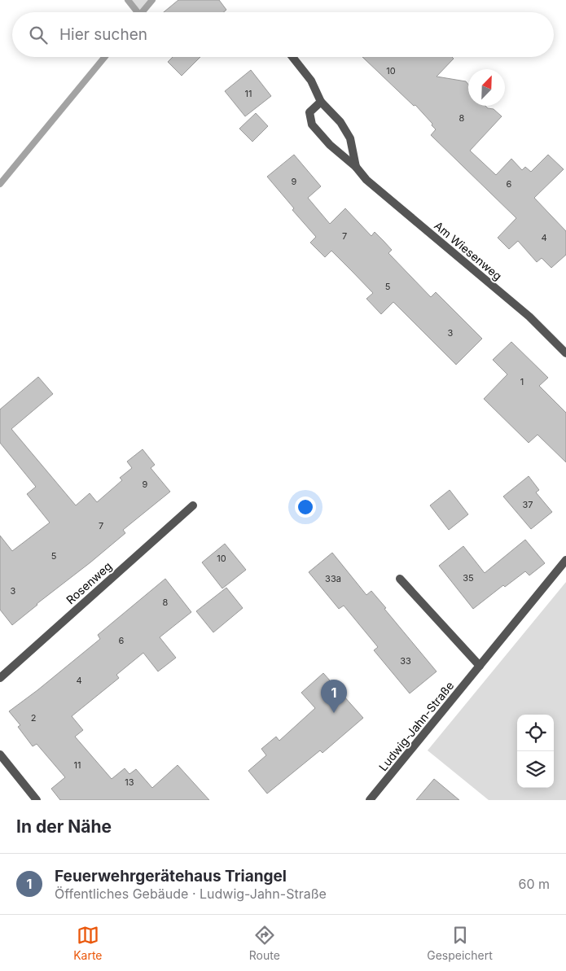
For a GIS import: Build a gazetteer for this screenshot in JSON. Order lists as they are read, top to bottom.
{
  "streets": {
    "street": ["Am Wiesenweg", "Rosenweg", "Ludwig-Jahn-Straße"]
  },
  "house_numbers": [
    "10",
    "11",
    "8",
    "9",
    "6",
    "7",
    "4",
    "5",
    "3",
    "1",
    "9",
    "37",
    "7",
    "5",
    "10",
    "35",
    "33a",
    "3",
    "8",
    "6",
    "33",
    "4",
    "2",
    "11",
    "13"
  ],
  "north": "top right",
  "page": {
    "search": "Hier suchen",
    "pins": "1",
    "heading": "In der Nähe",
    "list": [
      {
        "mark": "1",
        "name": "Feuerwehrgerätehaus Triangel",
        "note": "Öffentliches Gebäude · Ludwig-Jahn-Straße",
        "value": "60 m"
      }
    ],
    "nav": ["Karte", "Route", "Gespeichert"]
  }
}
